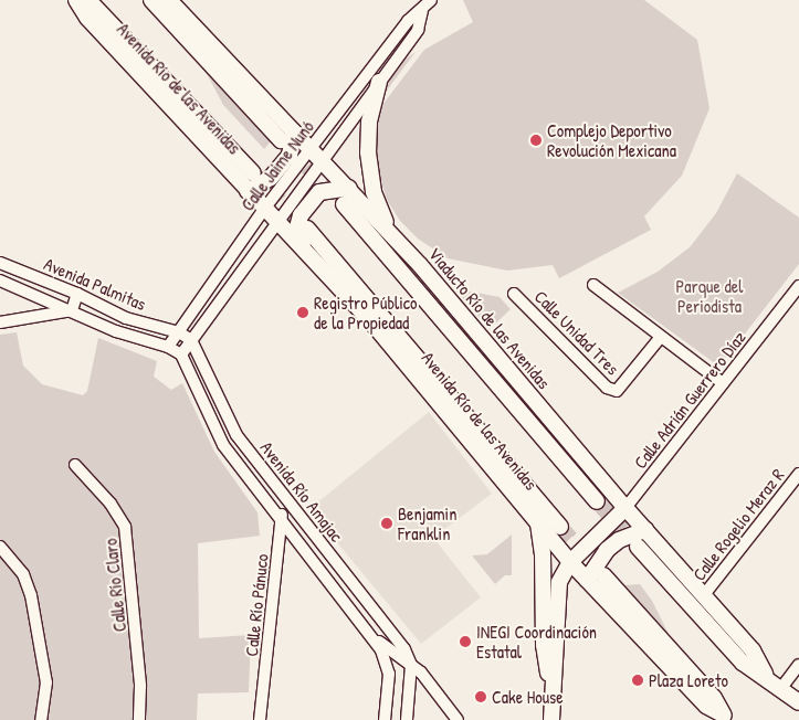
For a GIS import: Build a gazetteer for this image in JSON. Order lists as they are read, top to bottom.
{
  "streets": {
    "street": [
      "Avenida Río de las Avenidas",
      "Calle Jaime Nunó",
      "Avenida Palmitas",
      "Viaducto Río de las Avenidas",
      "Calle Unidad Tres",
      "Calle Adrián Guerrero Díaz",
      "Avenida Río Amajac",
      "Calle Rogelio Meraz R",
      "Calle Río Claro",
      "Calle Río Pánuco"
    ]
  },
  "crossings": [
    ["Avenida Río de las Avenidas", "Calle Jaime Nunó"],
    ["Calle Jaime Nunó", "Avenida Palmitas"],
    ["Calle Jaime Nunó", "Viaducto Río de las Avenidas"],
    ["Calle Jaime Nunó", "Avenida Río Amajac"],
    ["Viaducto Río de las Avenidas", "Calle Adrián Guerrero Díaz"],
    ["Viaducto Río de las Avenidas", "Calle Rogelio Meraz R"],
    ["Avenida Río Amajac", "Calle Río Pánuco"]
  ],
  "parks": ["Parque del Periodista"],
  "places": [
    "Complejo Deportivo Revolución Mexicana",
    "Registro Público de la Propiedad",
    "Benjamin Franklin",
    "INEGI Coordinación Estatal",
    "Plaza Loreto",
    "Cake House"
  ]
}
